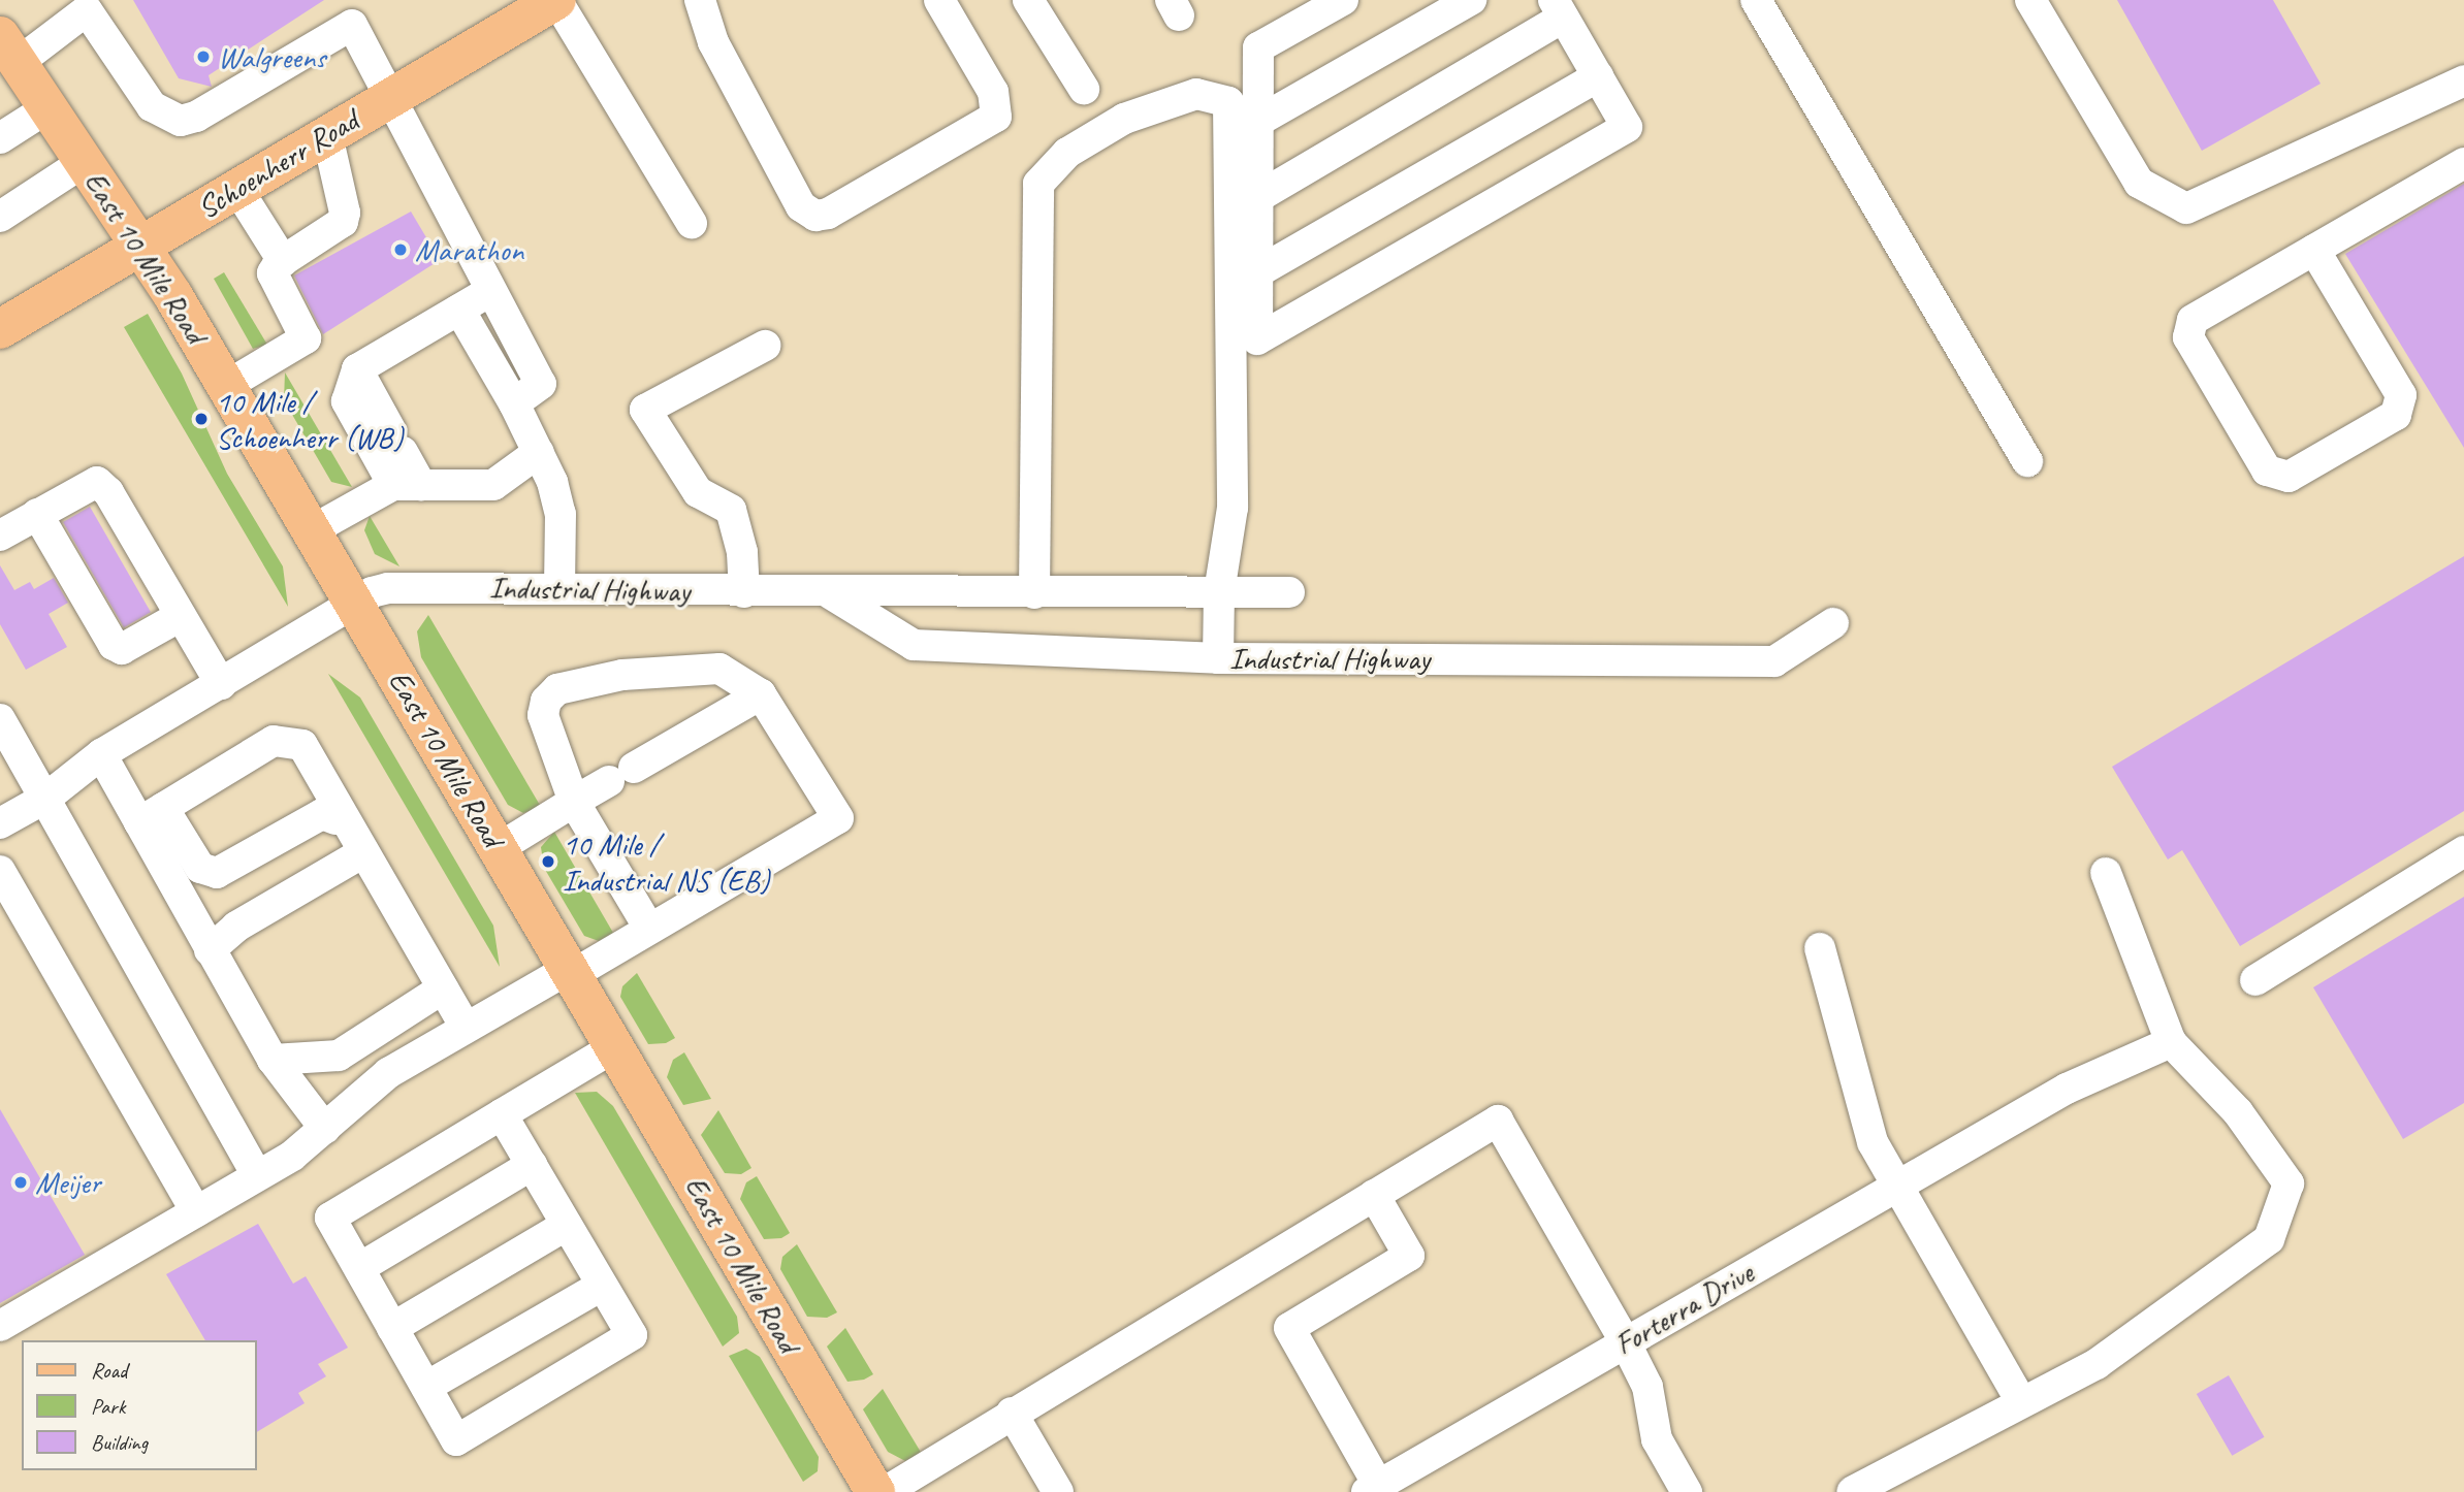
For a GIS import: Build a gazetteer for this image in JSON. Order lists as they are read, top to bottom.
{
  "streets": {
    "main road": ["Schoenherr Road", "East 10 Mile Road"],
    "street": ["Industrial Highway", "Forterra Drive"]
  },
  "crossings": [
    ["Schoenherr Road", "East 10 Mile Road"],
    ["East 10 Mile Road", "Industrial Highway"]
  ],
  "places": [
    "Walgreens",
    "Marathon",
    "10 Mile / Schoenherr (WB)",
    "10 Mile / Industrial NS (EB)",
    "Meijer"
  ],
  "legend": ["Road", "Park", "Building"]
}
